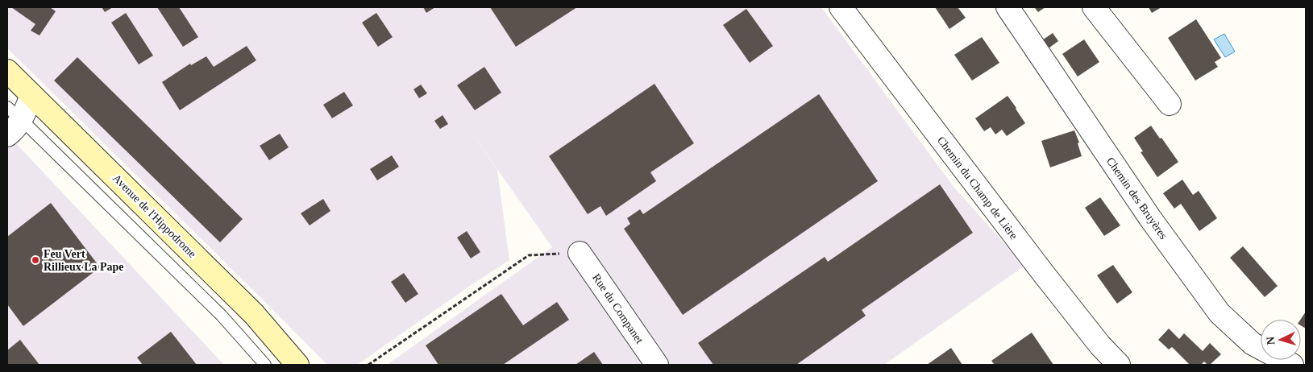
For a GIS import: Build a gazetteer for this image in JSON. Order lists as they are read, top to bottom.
{
  "streets": {
    "main road": ["Avenue de l'Hippodrome"],
    "street": ["Chemin du Champ de Lière", "Chemin des Bruyères", "Rue du Companet"]
  },
  "places": ["Feu Vert Rillieux La Pape"],
  "north": "left"
}
